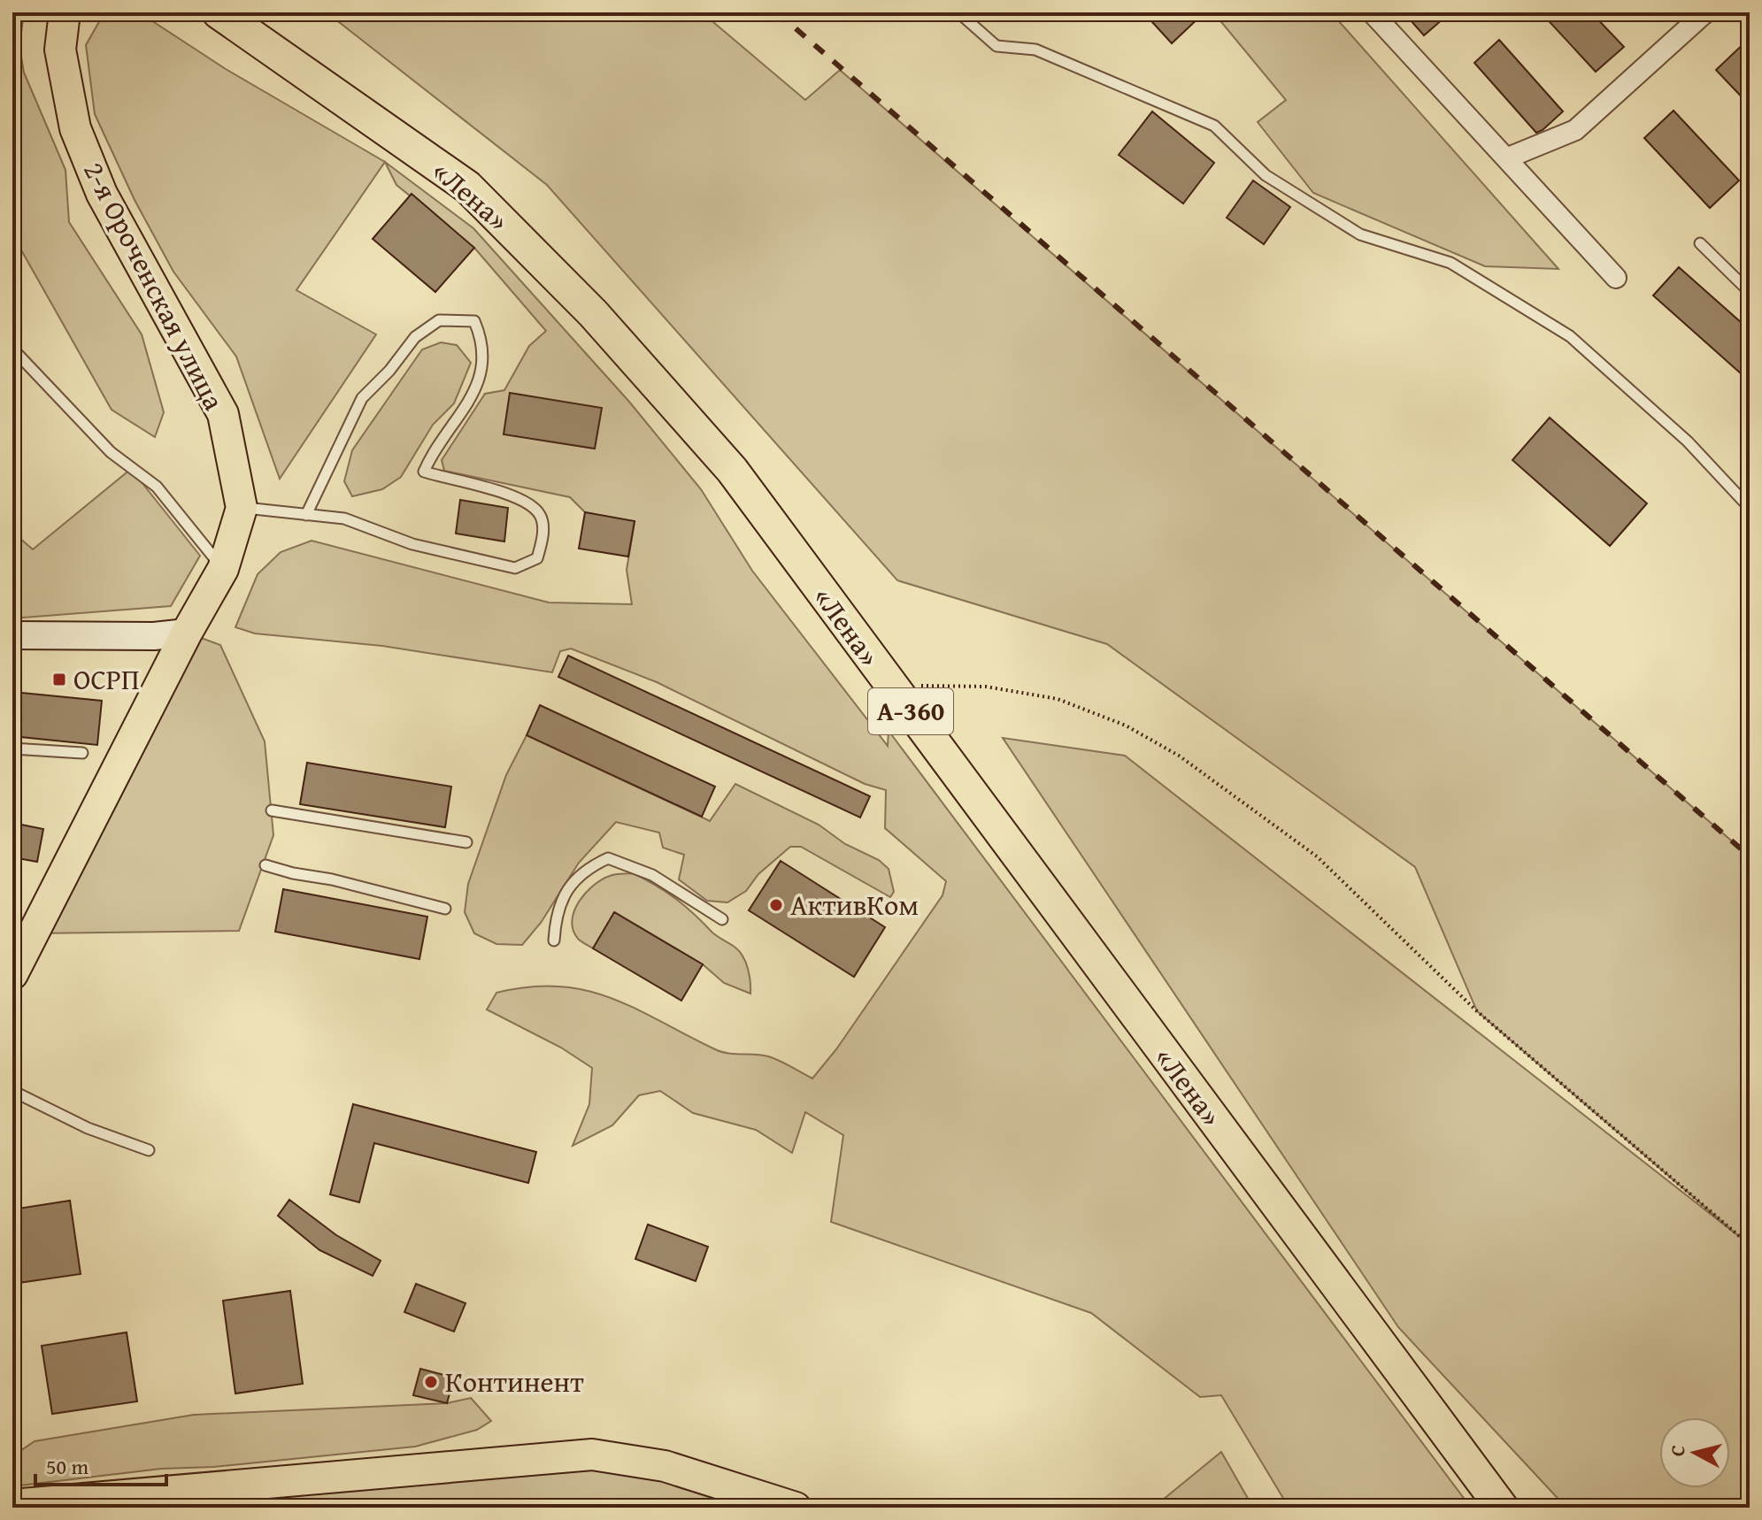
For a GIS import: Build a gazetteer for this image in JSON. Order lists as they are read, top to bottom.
{
  "streets": {
    "highway": ["«Лена»", "А-360"],
    "main road": ["2-я Ороченская улица"]
  },
  "places": {
    "transit": ["ОСРП"],
    "other": ["АктивКом", "Континент"]
  },
  "scale_bar": "50 m",
  "north": "left"
}
